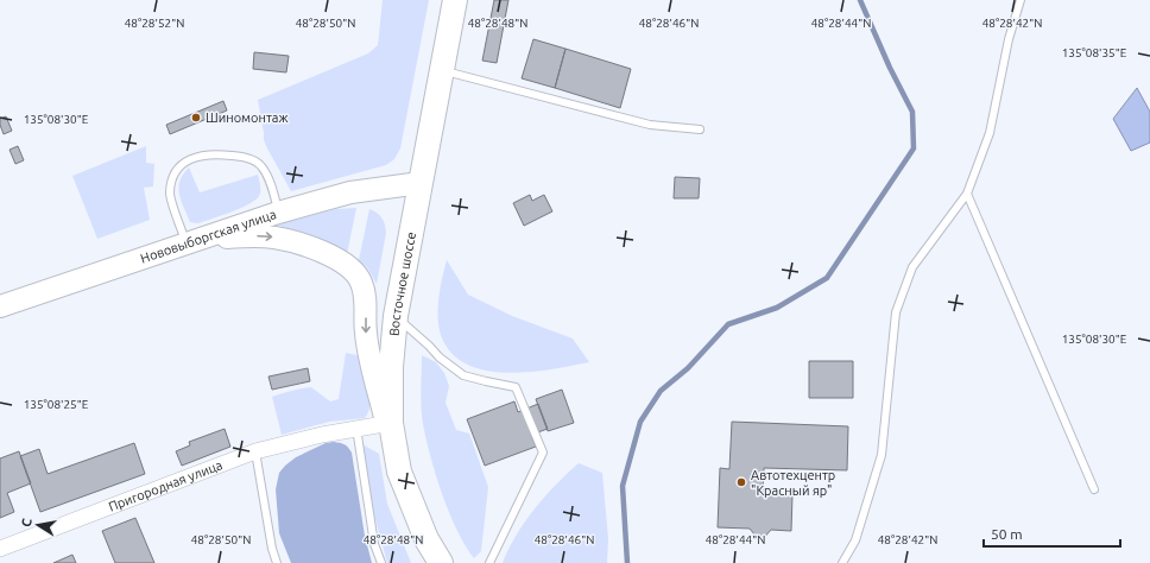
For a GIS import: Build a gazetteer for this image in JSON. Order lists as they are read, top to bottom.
{
  "streets": {
    "main road": ["Восточное шоссе"],
    "street": ["Нововыборгская улица", "Пригородная улица"]
  },
  "crossings": [
    ["Нововыборгская улица", "Восточное шоссе"],
    ["Восточное шоссе", "Пригородная улица"]
  ],
  "places": ["Шиномонтаж", "Автотехцентр \"Красный яр\""],
  "scale_bar": "50 m",
  "north": "left",
  "coordinates": [
    "48°28'52\"N",
    "48°28'50\"N",
    "48°28'48\"N",
    "48°28'46\"N",
    "48°28'44\"N",
    "48°28'42\"N",
    "135°08'35\"E",
    "135°08'30\"E",
    "135°08'25\"E"
  ]
}
